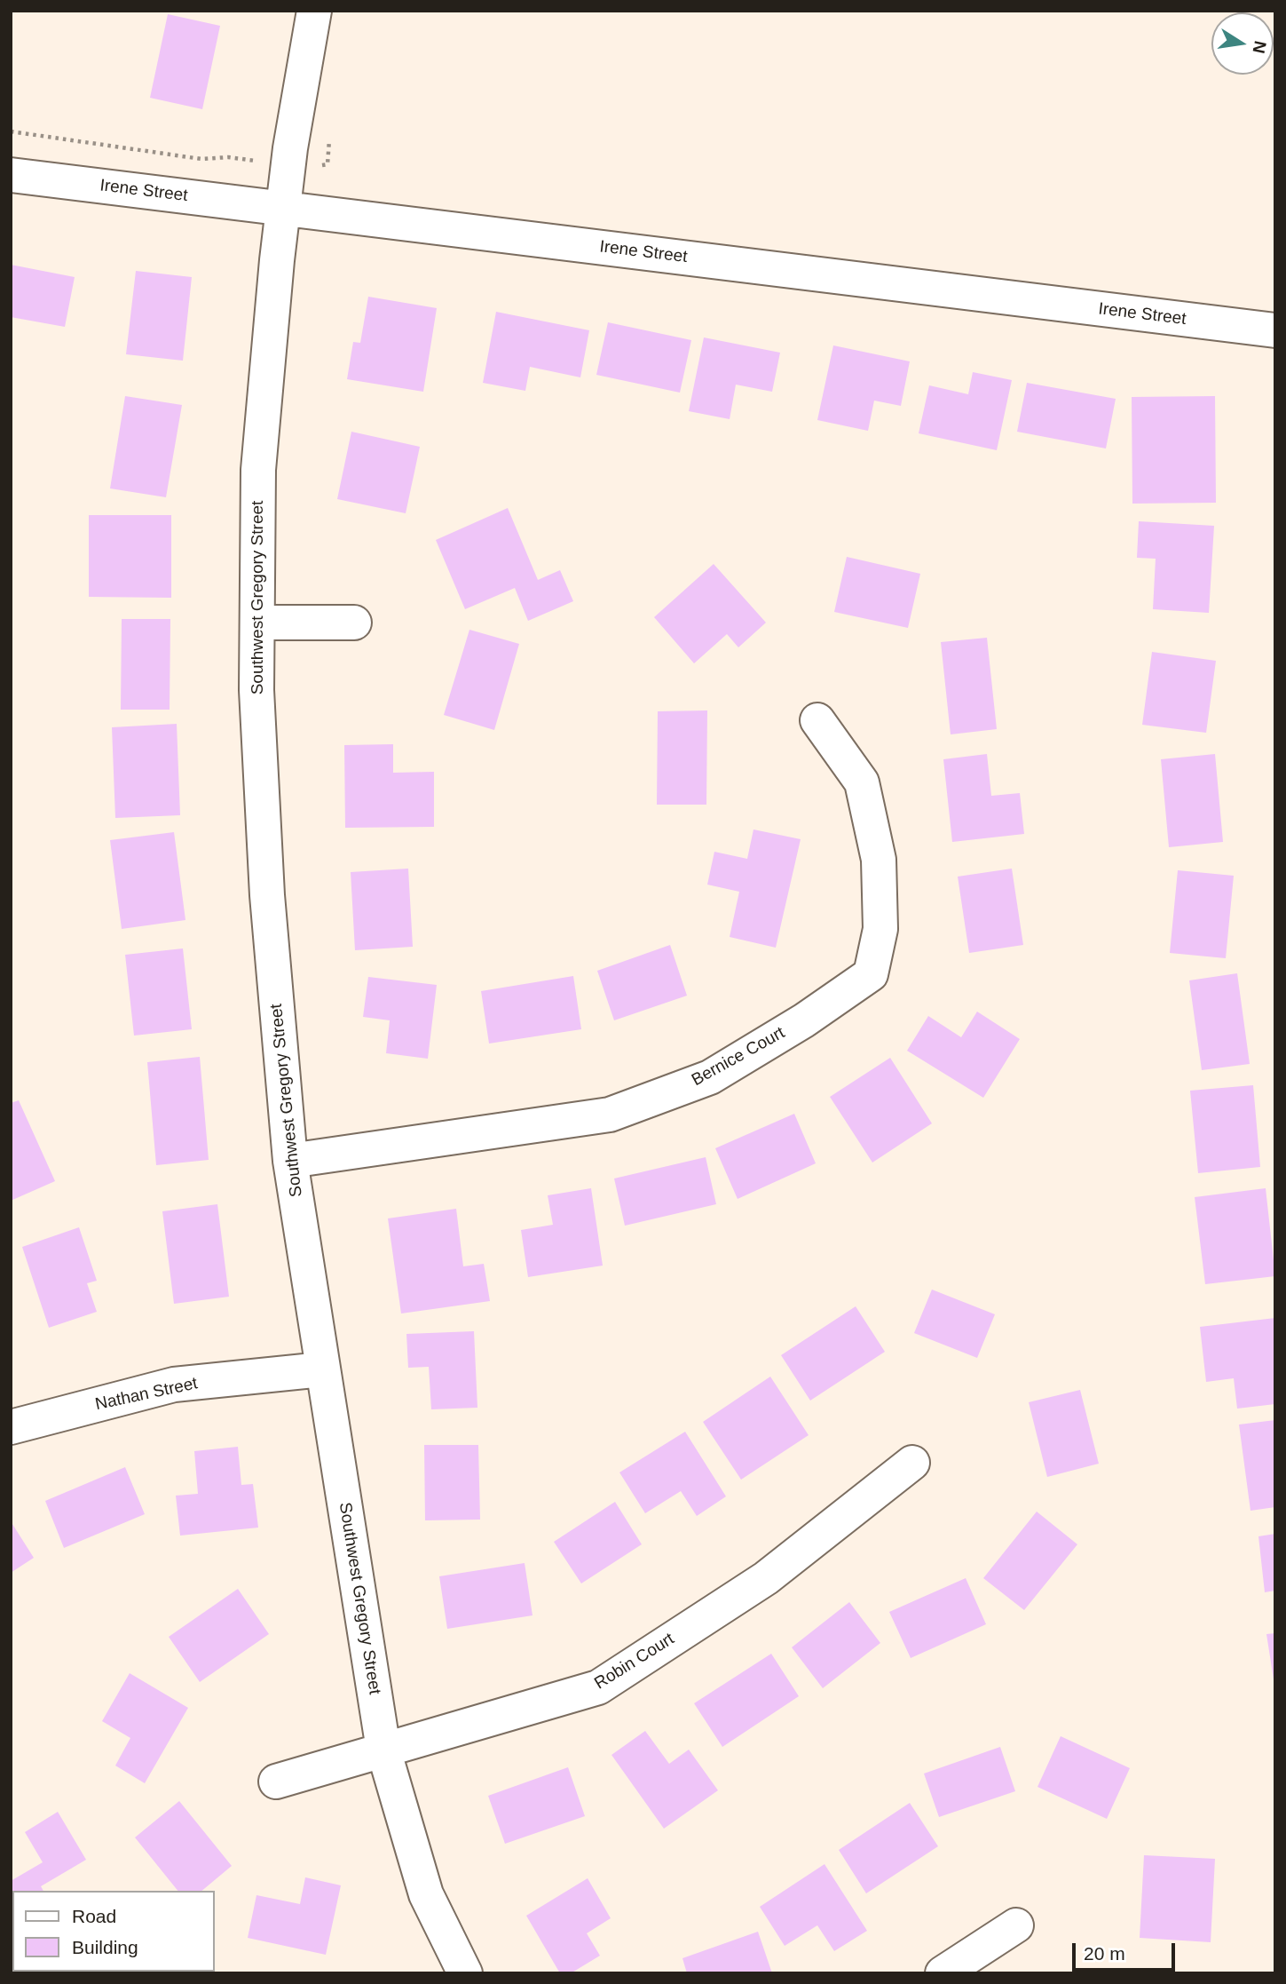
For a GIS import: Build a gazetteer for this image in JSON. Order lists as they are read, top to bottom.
{
  "streets": {
    "street": [
      "Irene Street",
      "Southwest Gregory Street",
      "Bernice Court",
      "Nathan Street",
      "Robin Court"
    ]
  },
  "crossings": [
    ["Irene Street", "Southwest Gregory Street"],
    ["Southwest Gregory Street", "Bernice Court"],
    ["Southwest Gregory Street", "Nathan Street"],
    ["Southwest Gregory Street", "Robin Court"]
  ],
  "legend": ["Road", "Building"],
  "scale_bar": "20 m",
  "north": "right"
}
